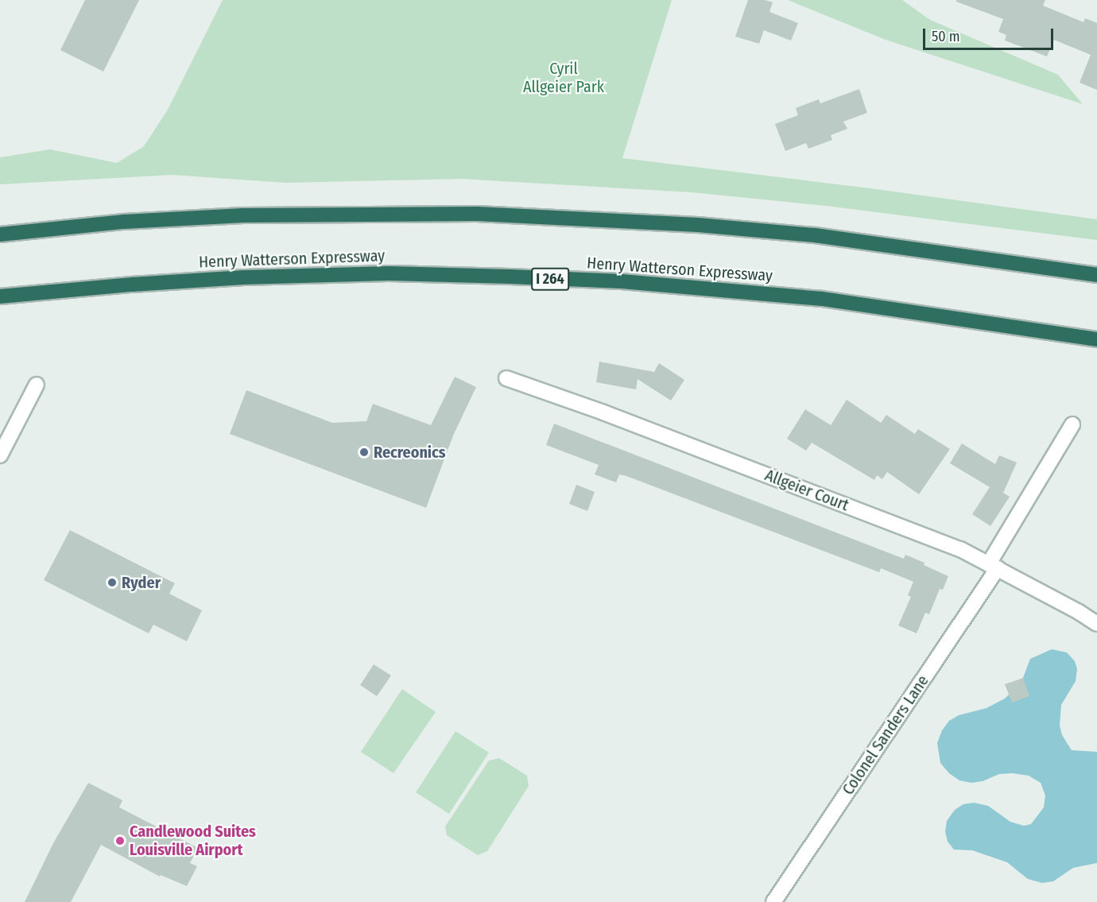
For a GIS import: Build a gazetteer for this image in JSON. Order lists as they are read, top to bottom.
{
  "streets": {
    "highway": ["Henry Watterson Expressway", "I 264"],
    "street": ["Allgeier Court", "Colonel Sanders Lane"]
  },
  "crossings": [
    ["Allgeier Court", "Colonel Sanders Lane"]
  ],
  "parks": ["Cyril Allgeier Park"],
  "places": ["Recreonics", "Ryder", "Candlewood Suites Louisville Airport"],
  "scale_bar": "50 m"
}
